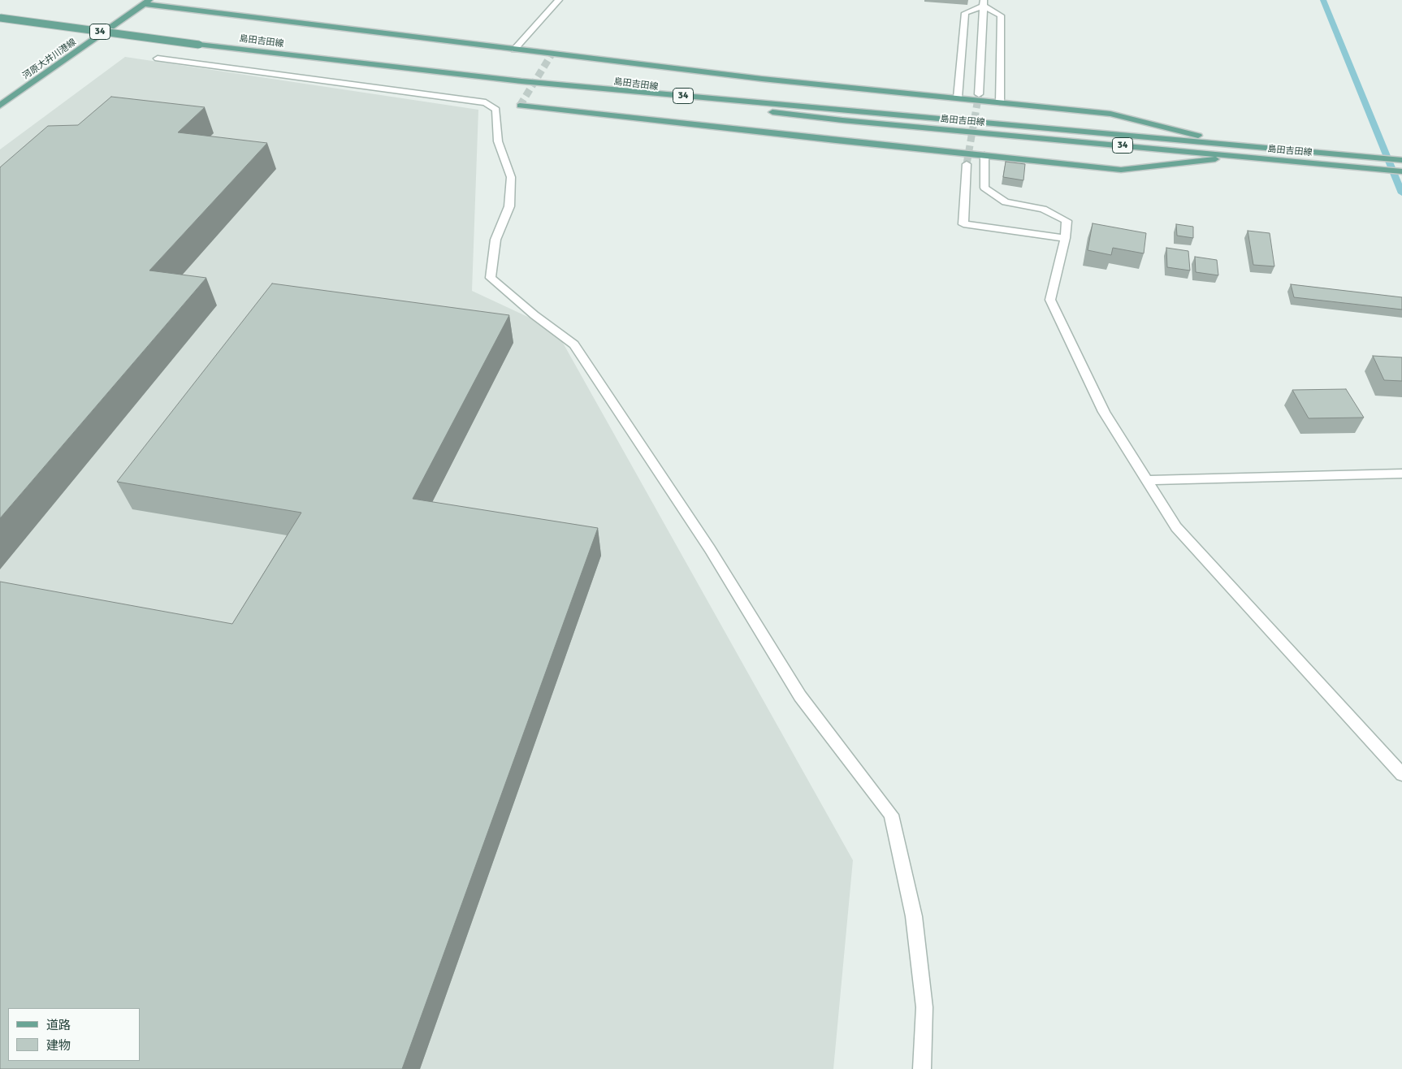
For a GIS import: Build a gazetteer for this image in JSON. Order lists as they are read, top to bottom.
{
  "streets": {
    "main road": ["34", "島田吉田線", "河原大井川港線"]
  },
  "legend": ["道路", "建物"]
}
